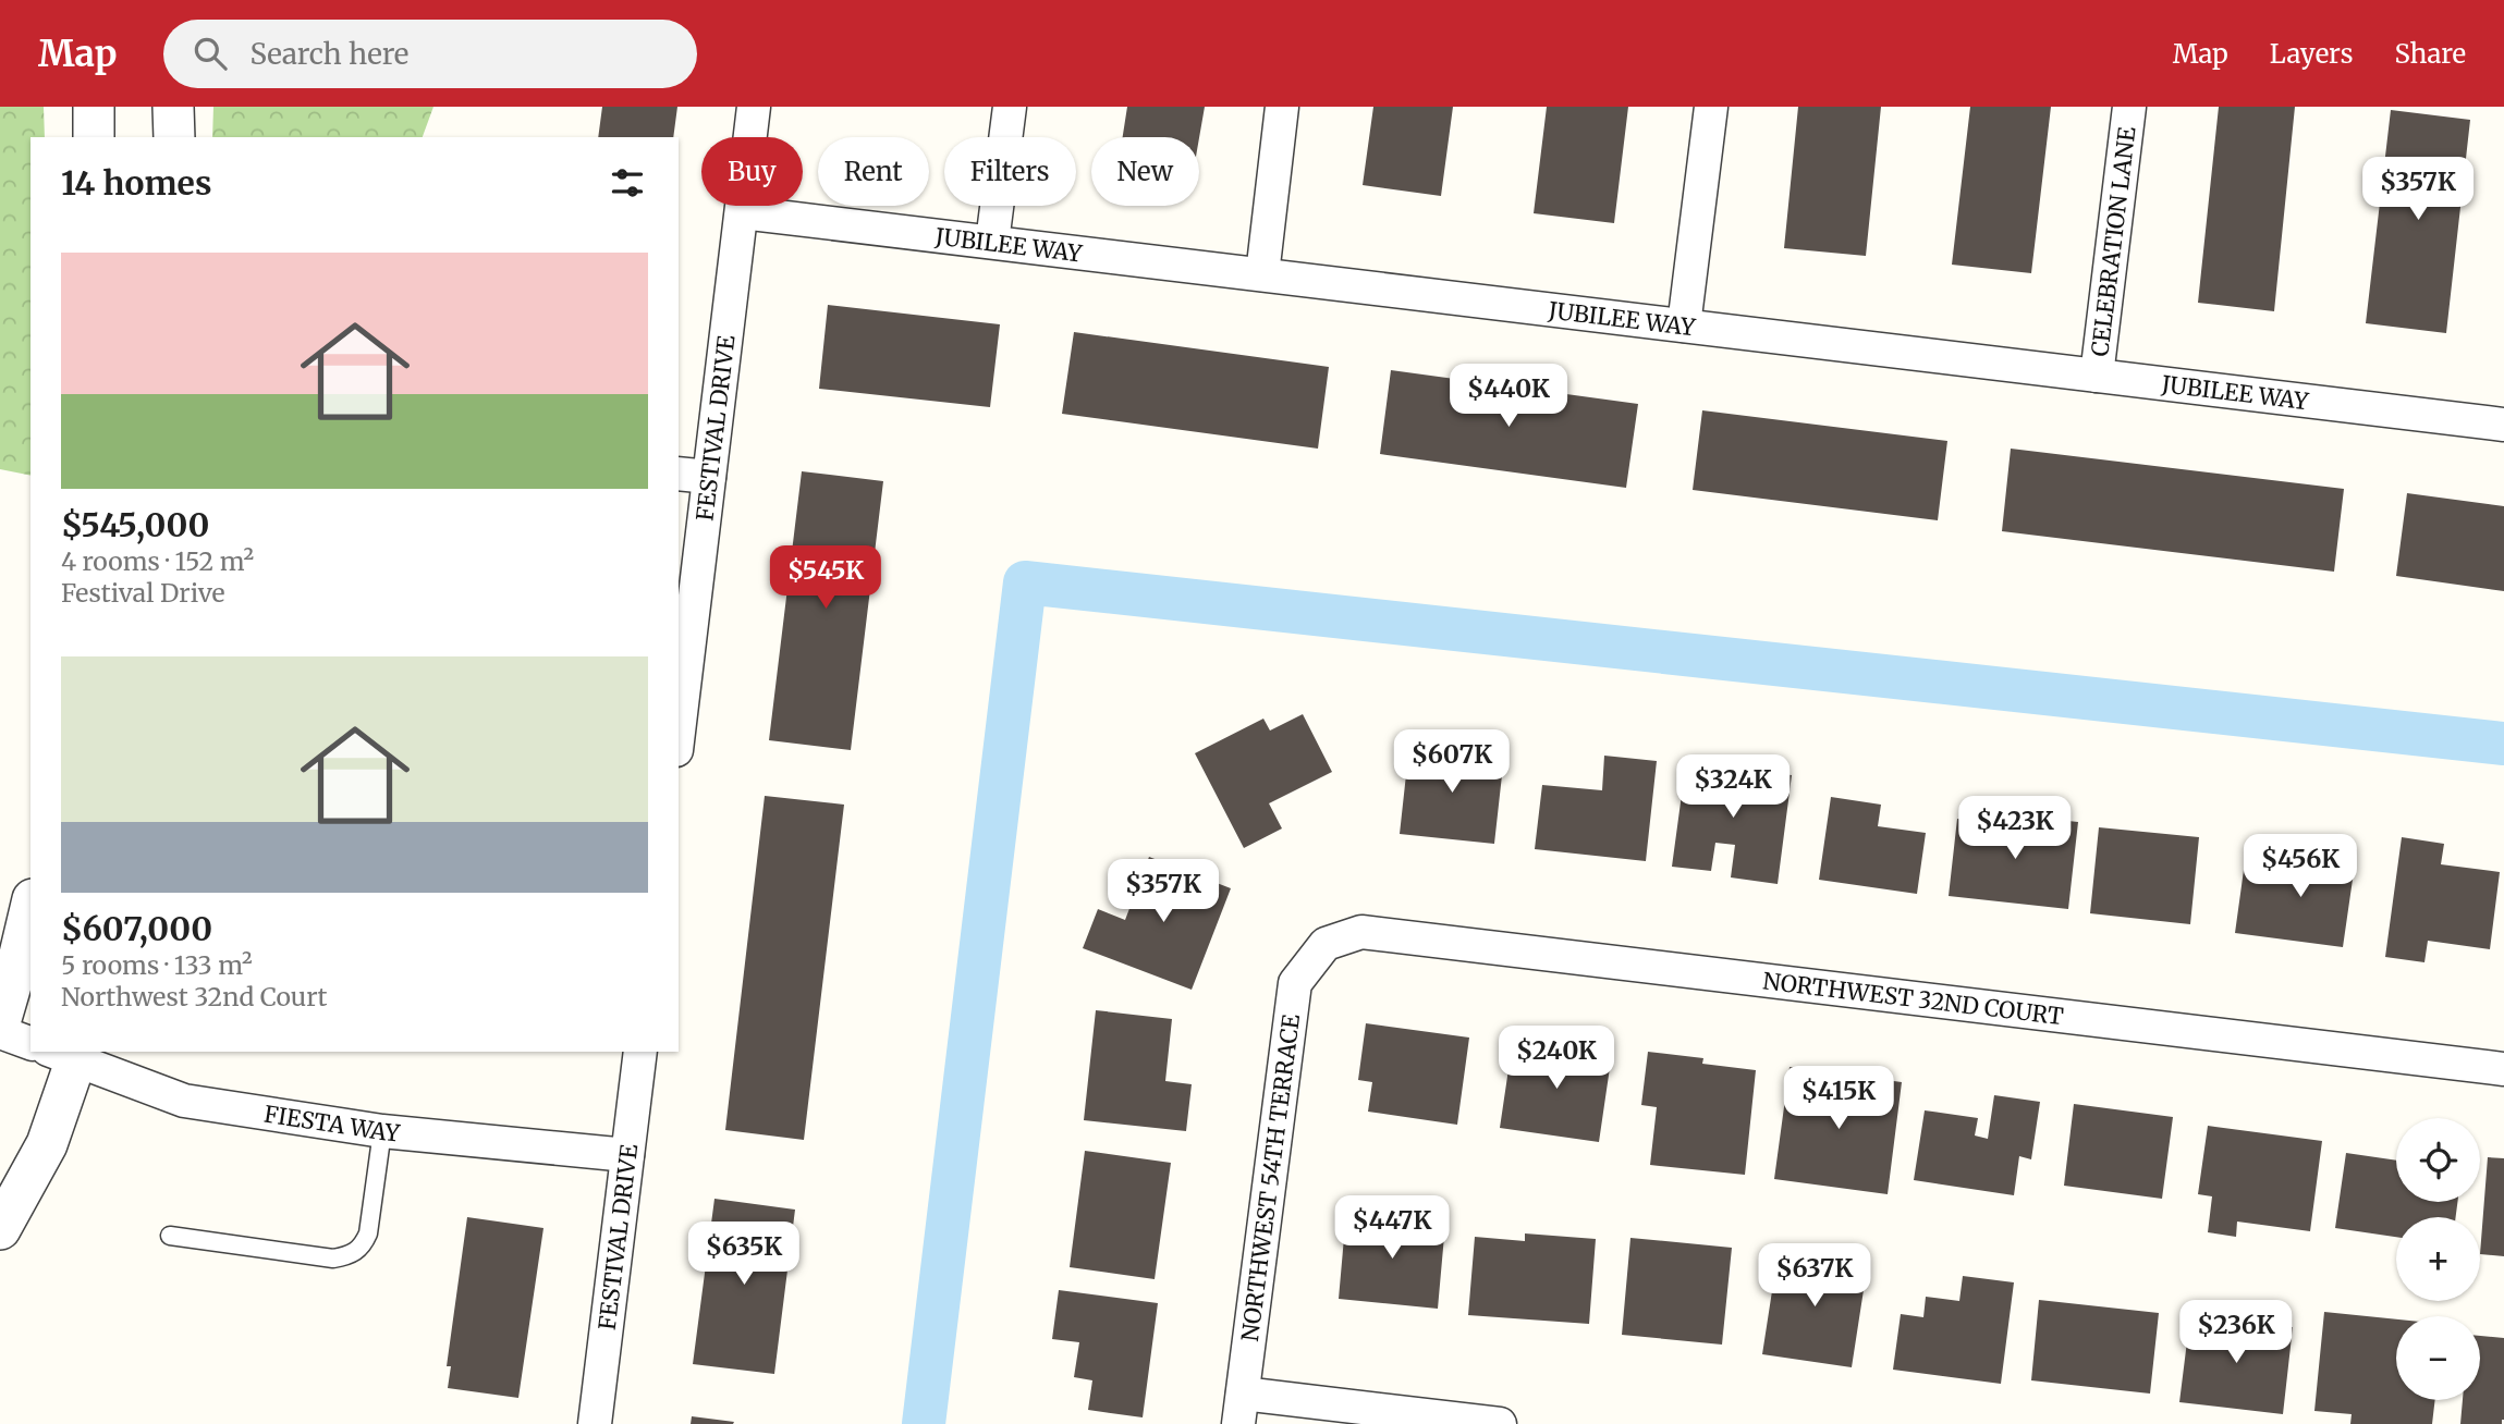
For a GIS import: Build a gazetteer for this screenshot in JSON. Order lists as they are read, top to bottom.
{
  "streets": {
    "street": [
      "CELEBRATION LANE",
      "JUBILEE WAY",
      "FESTIVAL DRIVE",
      "NORTHWEST 32ND COURT",
      "FIESTA WAY",
      "NORTHWEST 54TH TERRACE"
    ]
  },
  "crossings": [
    ["CELEBRATION LANE", "JUBILEE WAY"],
    ["JUBILEE WAY", "FESTIVAL DRIVE"],
    ["FESTIVAL DRIVE", "FIESTA WAY"],
    ["NORTHWEST 32ND COURT", "NORTHWEST 54TH TERRACE"]
  ],
  "page": {
    "header": "Map",
    "search": "Search here",
    "nav": ["Map", "Layers", "Share"],
    "chip": [
      "Buy",
      "Rent",
      "Filters",
      "New"
    ],
    "heading": "14 homes",
    "price": [
      "$357K",
      "$440K",
      "$545K",
      "$607K",
      "$324K",
      "$423K",
      "$456K",
      "$357K",
      "$240K",
      "$415K",
      "$447K",
      "$635K",
      "$637K",
      "$236K"
    ],
    "list": [
      {
        "name": "$545,000",
        "note": "4 rooms · 152 m² · Festival Drive"
      },
      {
        "name": "$607,000",
        "note": "5 rooms · 133 m² · Northwest 32nd Court"
      }
    ],
    "map_buttons": ["+", "−"]
  }
}
